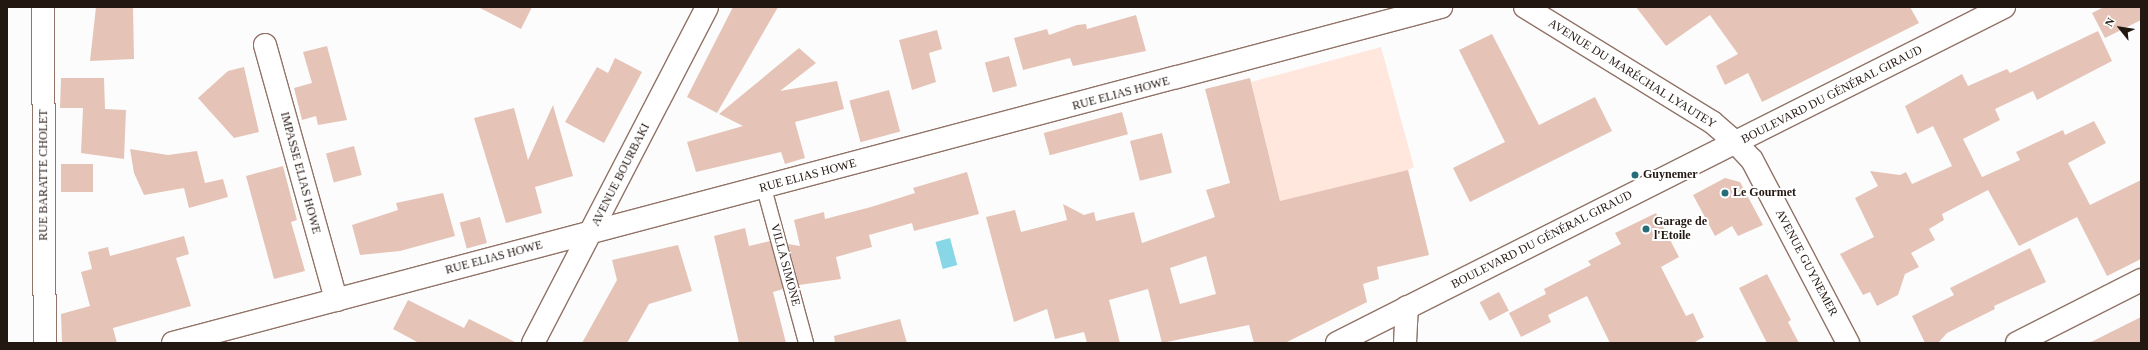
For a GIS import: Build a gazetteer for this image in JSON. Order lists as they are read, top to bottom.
{
  "streets": {
    "street": [
      "AVENUE DU MARÉCHAL LYAUTEY",
      "RUE ELIAS HOWE",
      "BOULEVARD DU GÉNÉRAL GIRAUD",
      "IMPASSE ELIAS HOWE",
      "RUE BARATTE CHOLET",
      "AVENUE BOURBAKI",
      "AVENUE GUYNEMER"
    ],
    "lane": ["VILLA SIMONE"]
  },
  "crossings": [
    ["AVENUE DU MARÉCHAL LYAUTEY", "BOULEVARD DU GÉNÉRAL GIRAUD"],
    ["AVENUE DU MARÉCHAL LYAUTEY", "AVENUE GUYNEMER"],
    ["RUE ELIAS HOWE", "IMPASSE ELIAS HOWE"],
    ["RUE ELIAS HOWE", "AVENUE BOURBAKI"],
    ["RUE ELIAS HOWE", "VILLA SIMONE"],
    ["BOULEVARD DU GÉNÉRAL GIRAUD", "AVENUE GUYNEMER"]
  ],
  "places": ["Guynemer", "Le Gourmet", "Garage de l'Etoile"],
  "north": "top left"
}
